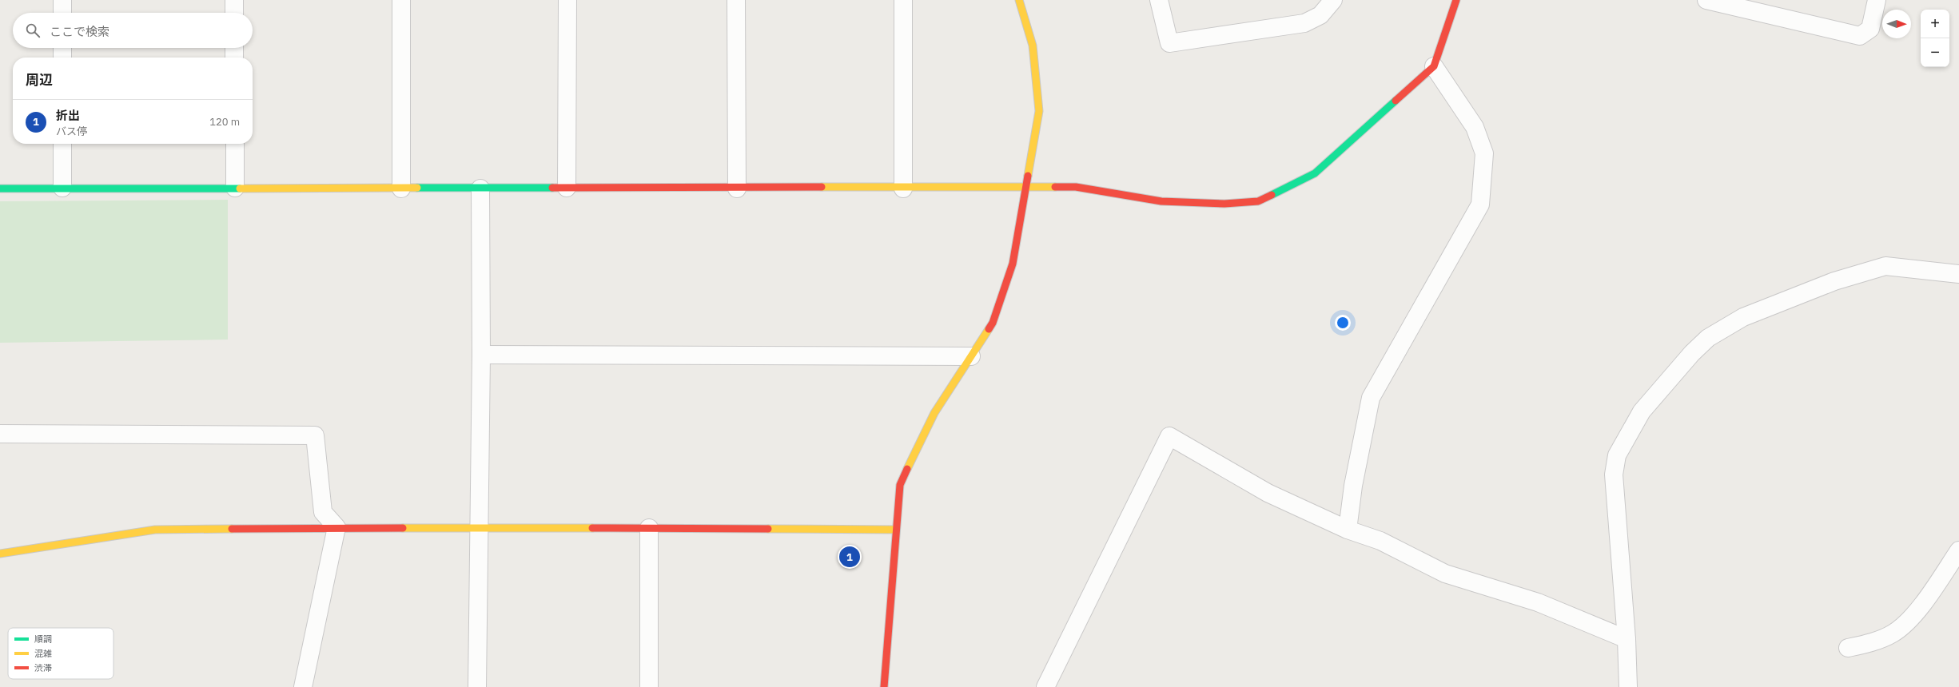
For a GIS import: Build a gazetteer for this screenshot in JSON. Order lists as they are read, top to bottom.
{
  "legend": ["順調", "混雑", "渋滞"],
  "north": "right",
  "page": {
    "map_buttons": ["+", "−"],
    "search": "ここで検索",
    "heading": "周辺",
    "list": [
      {
        "mark": "1",
        "name": "折出",
        "note": "バス停",
        "value": "120 m"
      }
    ],
    "pins": "1"
  }
}
